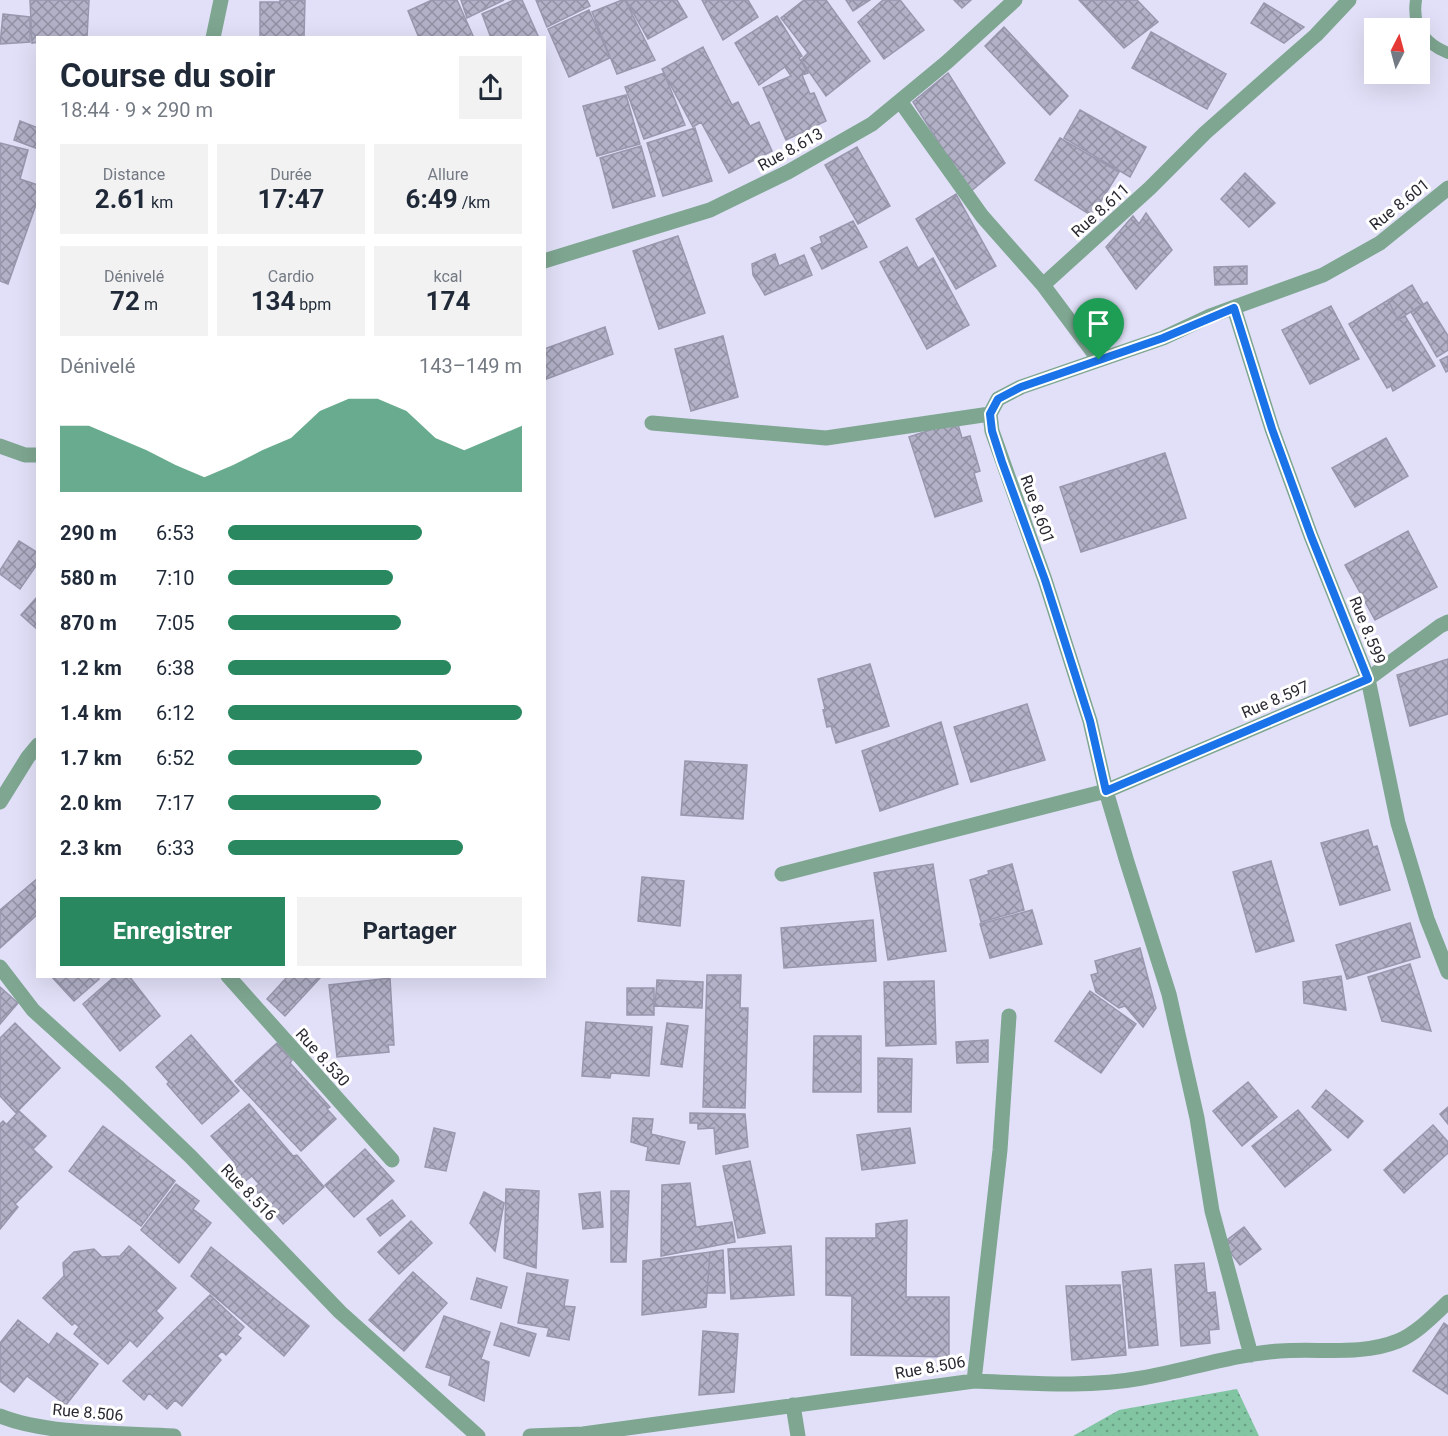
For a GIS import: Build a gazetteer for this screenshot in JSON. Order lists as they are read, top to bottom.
{
  "streets": {
    "street": [
      "Rue 8.613",
      "Rue 8.601",
      "Rue 8.611",
      "Rue 8.599",
      "Rue 8.597",
      "Rue 8.530",
      "Rue 8.516",
      "Rue 8.506"
    ]
  },
  "crossings": [
    ["Rue 8.601", "Rue 8.599"],
    ["Rue 8.601", "Rue 8.597"],
    ["Rue 8.599", "Rue 8.597"]
  ],
  "north": "top",
  "page": {
    "heading": ["Course du soir", "18:44 · 9 × 290 m"],
    "stats": [
      ["Distance", "2.61 km"],
      ["Durée", "17:47"],
      ["Allure", "6:49 /km"],
      ["Dénivelé", "72 m"],
      ["Cardio", "134 bpm"],
      ["kcal", "174"]
    ],
    "chart": ["Dénivelé", "143–149 m"],
    "list": [
      {
        "name": "290 m",
        "note": "6:53"
      },
      {
        "name": "580 m",
        "note": "7:10"
      },
      {
        "name": "870 m",
        "note": "7:05"
      },
      {
        "name": "1.2 km",
        "note": "6:38"
      },
      {
        "name": "1.4 km",
        "note": "6:12"
      },
      {
        "name": "1.7 km",
        "note": "6:52"
      },
      {
        "name": "2.0 km",
        "note": "7:17"
      },
      {
        "name": "2.3 km",
        "note": "6:33"
      }
    ],
    "buttons": ["Enregistrer", "Partager"]
  }
}
